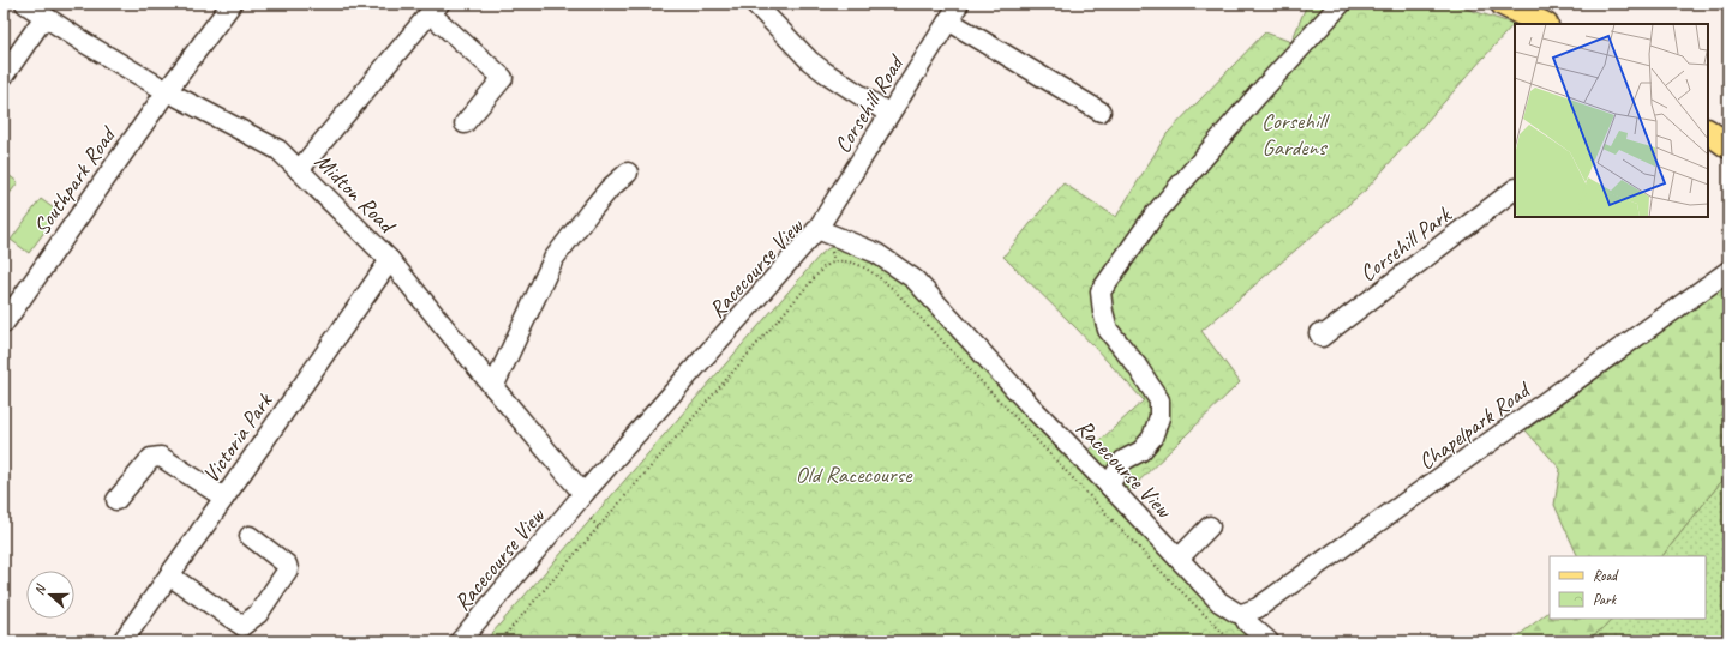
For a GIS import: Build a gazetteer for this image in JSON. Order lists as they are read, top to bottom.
{
  "streets": {
    "street": [
      "Corsehill Road",
      "Southpark Road",
      "Midton Road",
      "Corsehill Park",
      "Racecourse View",
      "Chapelpark Road",
      "Victoria Park"
    ]
  },
  "crossings": [
    ["Corsehill Road", "Racecourse View"],
    ["Southpark Road", "Midton Road"],
    ["Midton Road", "Racecourse View"],
    ["Midton Road", "Victoria Park"],
    ["Racecourse View", "Chapelpark Road"]
  ],
  "parks": ["Corsehill Gardens", "Old Racecourse"],
  "legend": ["Road", "Park"],
  "north": "left"
}
